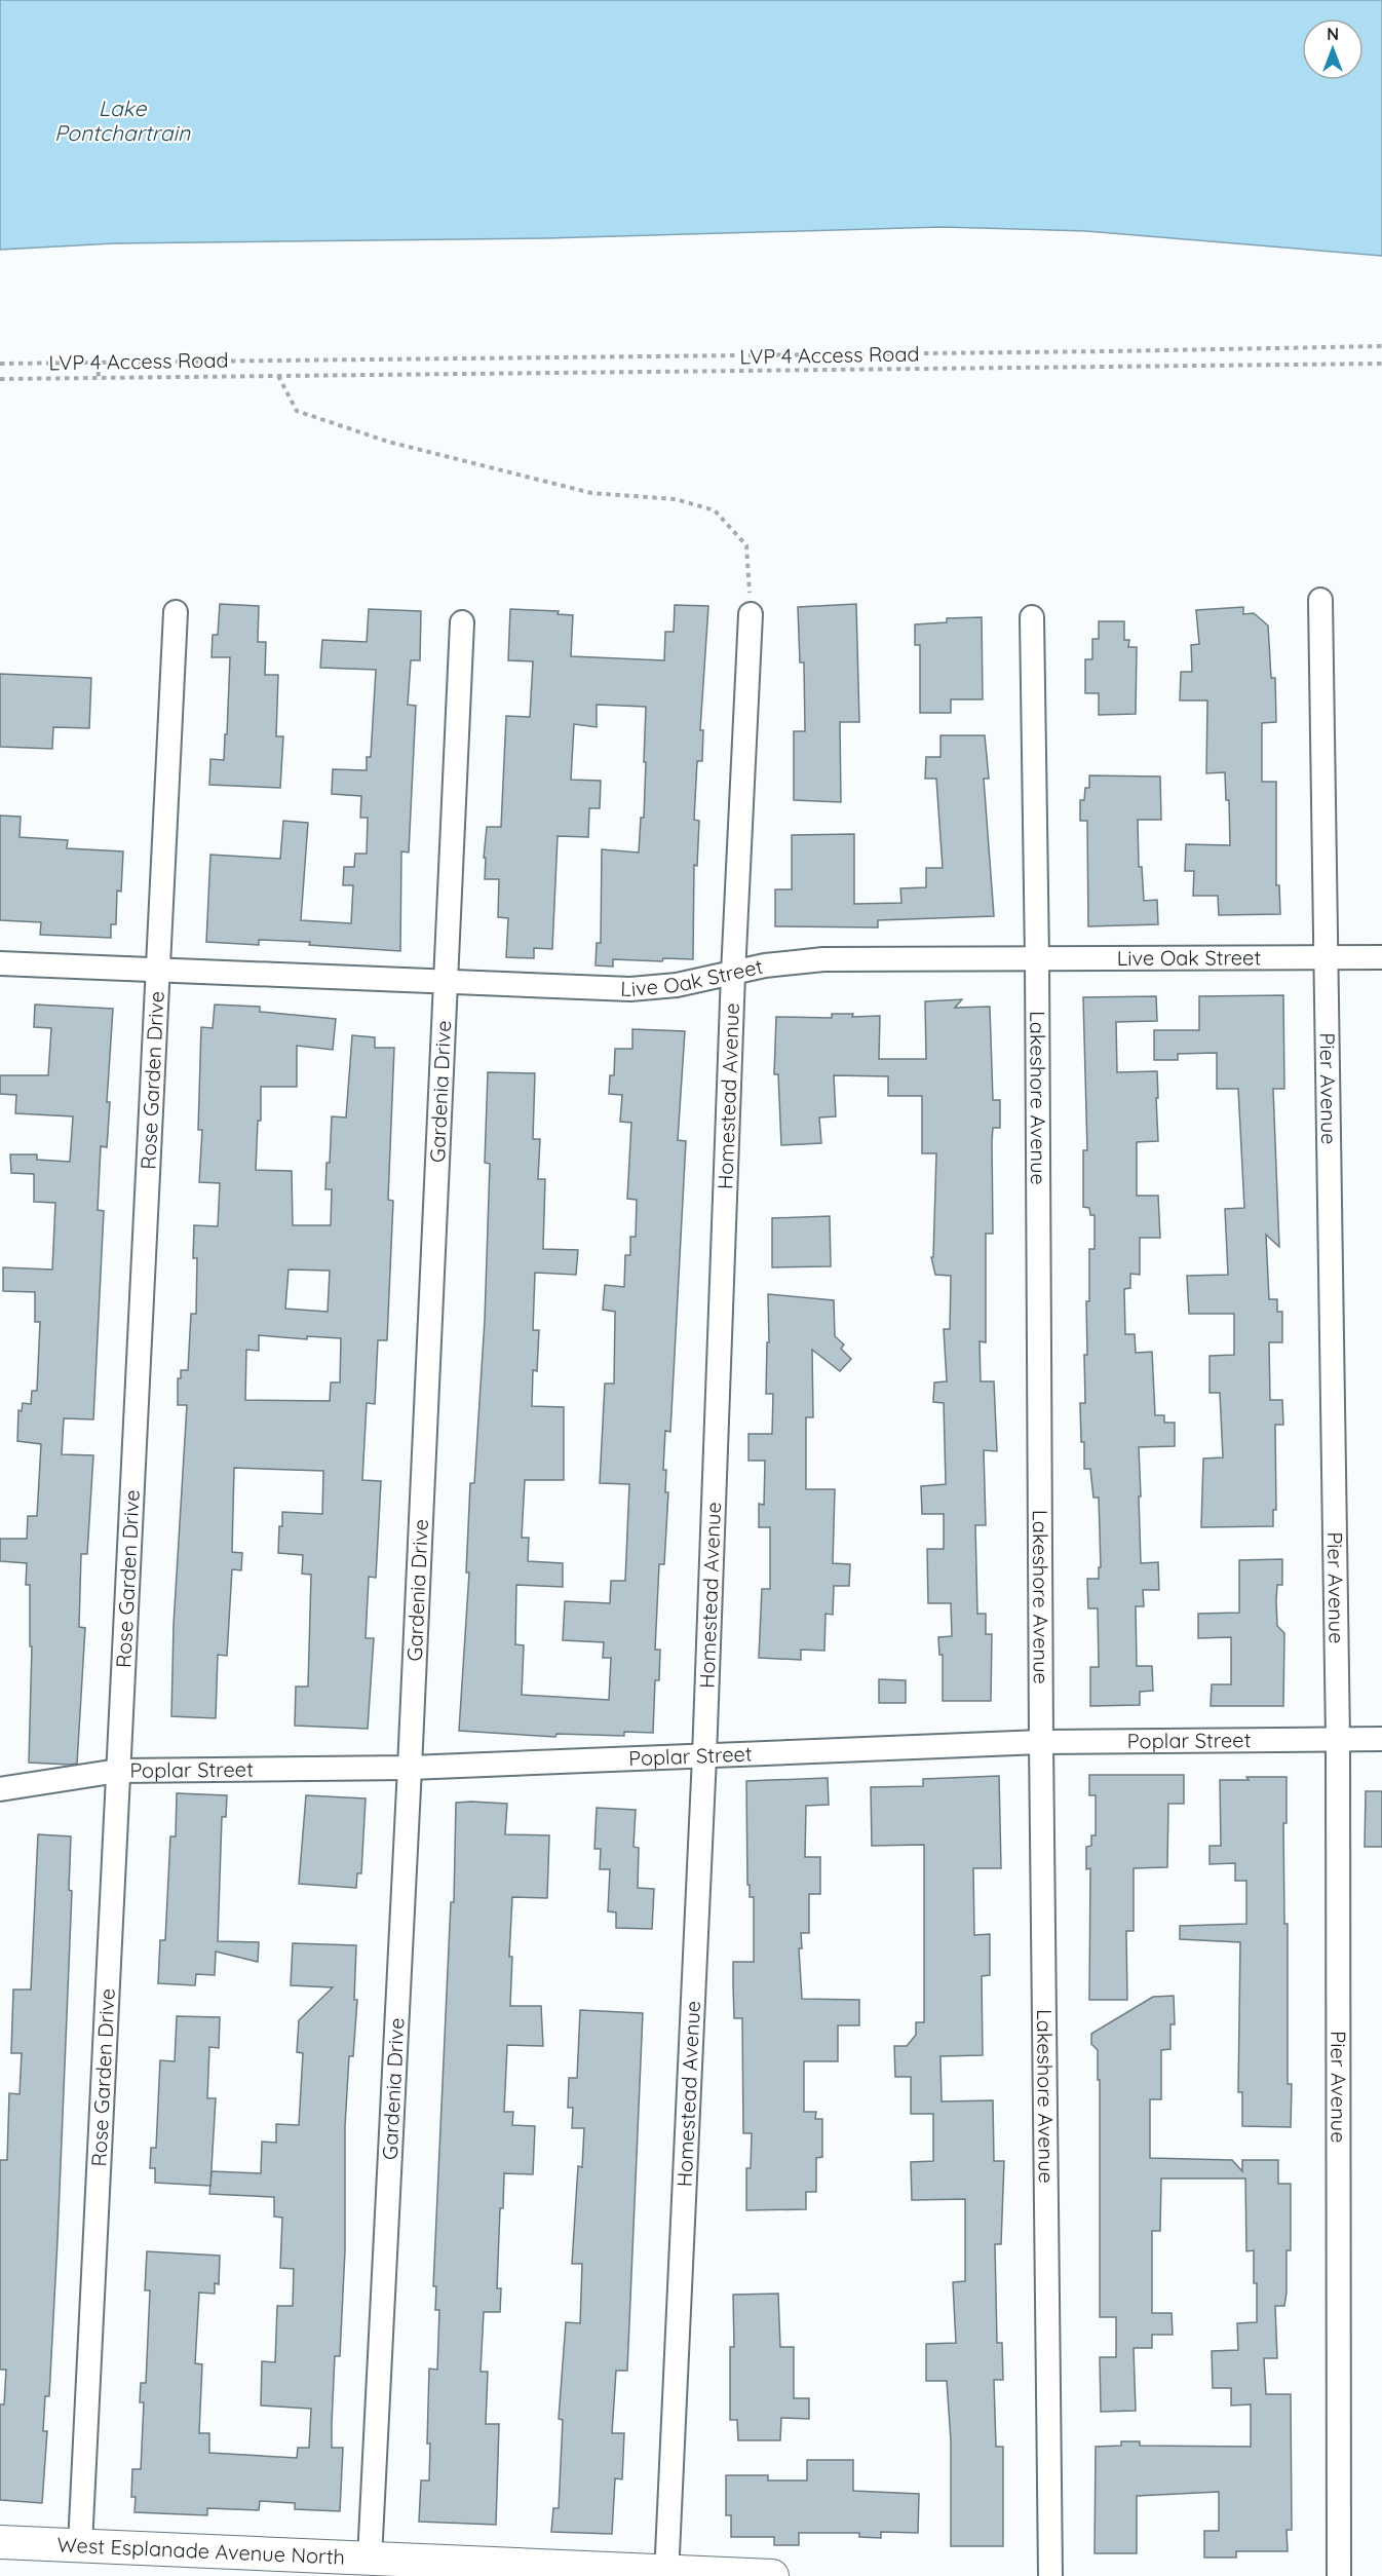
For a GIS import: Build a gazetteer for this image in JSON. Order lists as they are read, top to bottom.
{
  "streets": {
    "main road": ["West Esplanade Avenue North"],
    "street": [
      "Live Oak Street",
      "Rose Garden Drive",
      "Pier Avenue",
      "Gardenia Drive",
      "Homestead Avenue",
      "Lakeshore Avenue",
      "Poplar Street"
    ],
    "path": ["LVP 4 Access Road"]
  },
  "crossings": [
    ["Live Oak Street", "Rose Garden Drive"],
    ["Live Oak Street", "Pier Avenue"],
    ["Live Oak Street", "Gardenia Drive"],
    ["Live Oak Street", "Homestead Avenue"],
    ["Live Oak Street", "Lakeshore Avenue"],
    ["Rose Garden Drive", "Poplar Street"],
    ["Rose Garden Drive", "West Esplanade Avenue North"],
    ["Pier Avenue", "Poplar Street"],
    ["Gardenia Drive", "Poplar Street"],
    ["Gardenia Drive", "West Esplanade Avenue North"],
    ["Homestead Avenue", "Poplar Street"],
    ["Homestead Avenue", "West Esplanade Avenue North"],
    ["Lakeshore Avenue", "Poplar Street"]
  ],
  "water": ["Lake Pontchartrain"],
  "north": "top"
}
